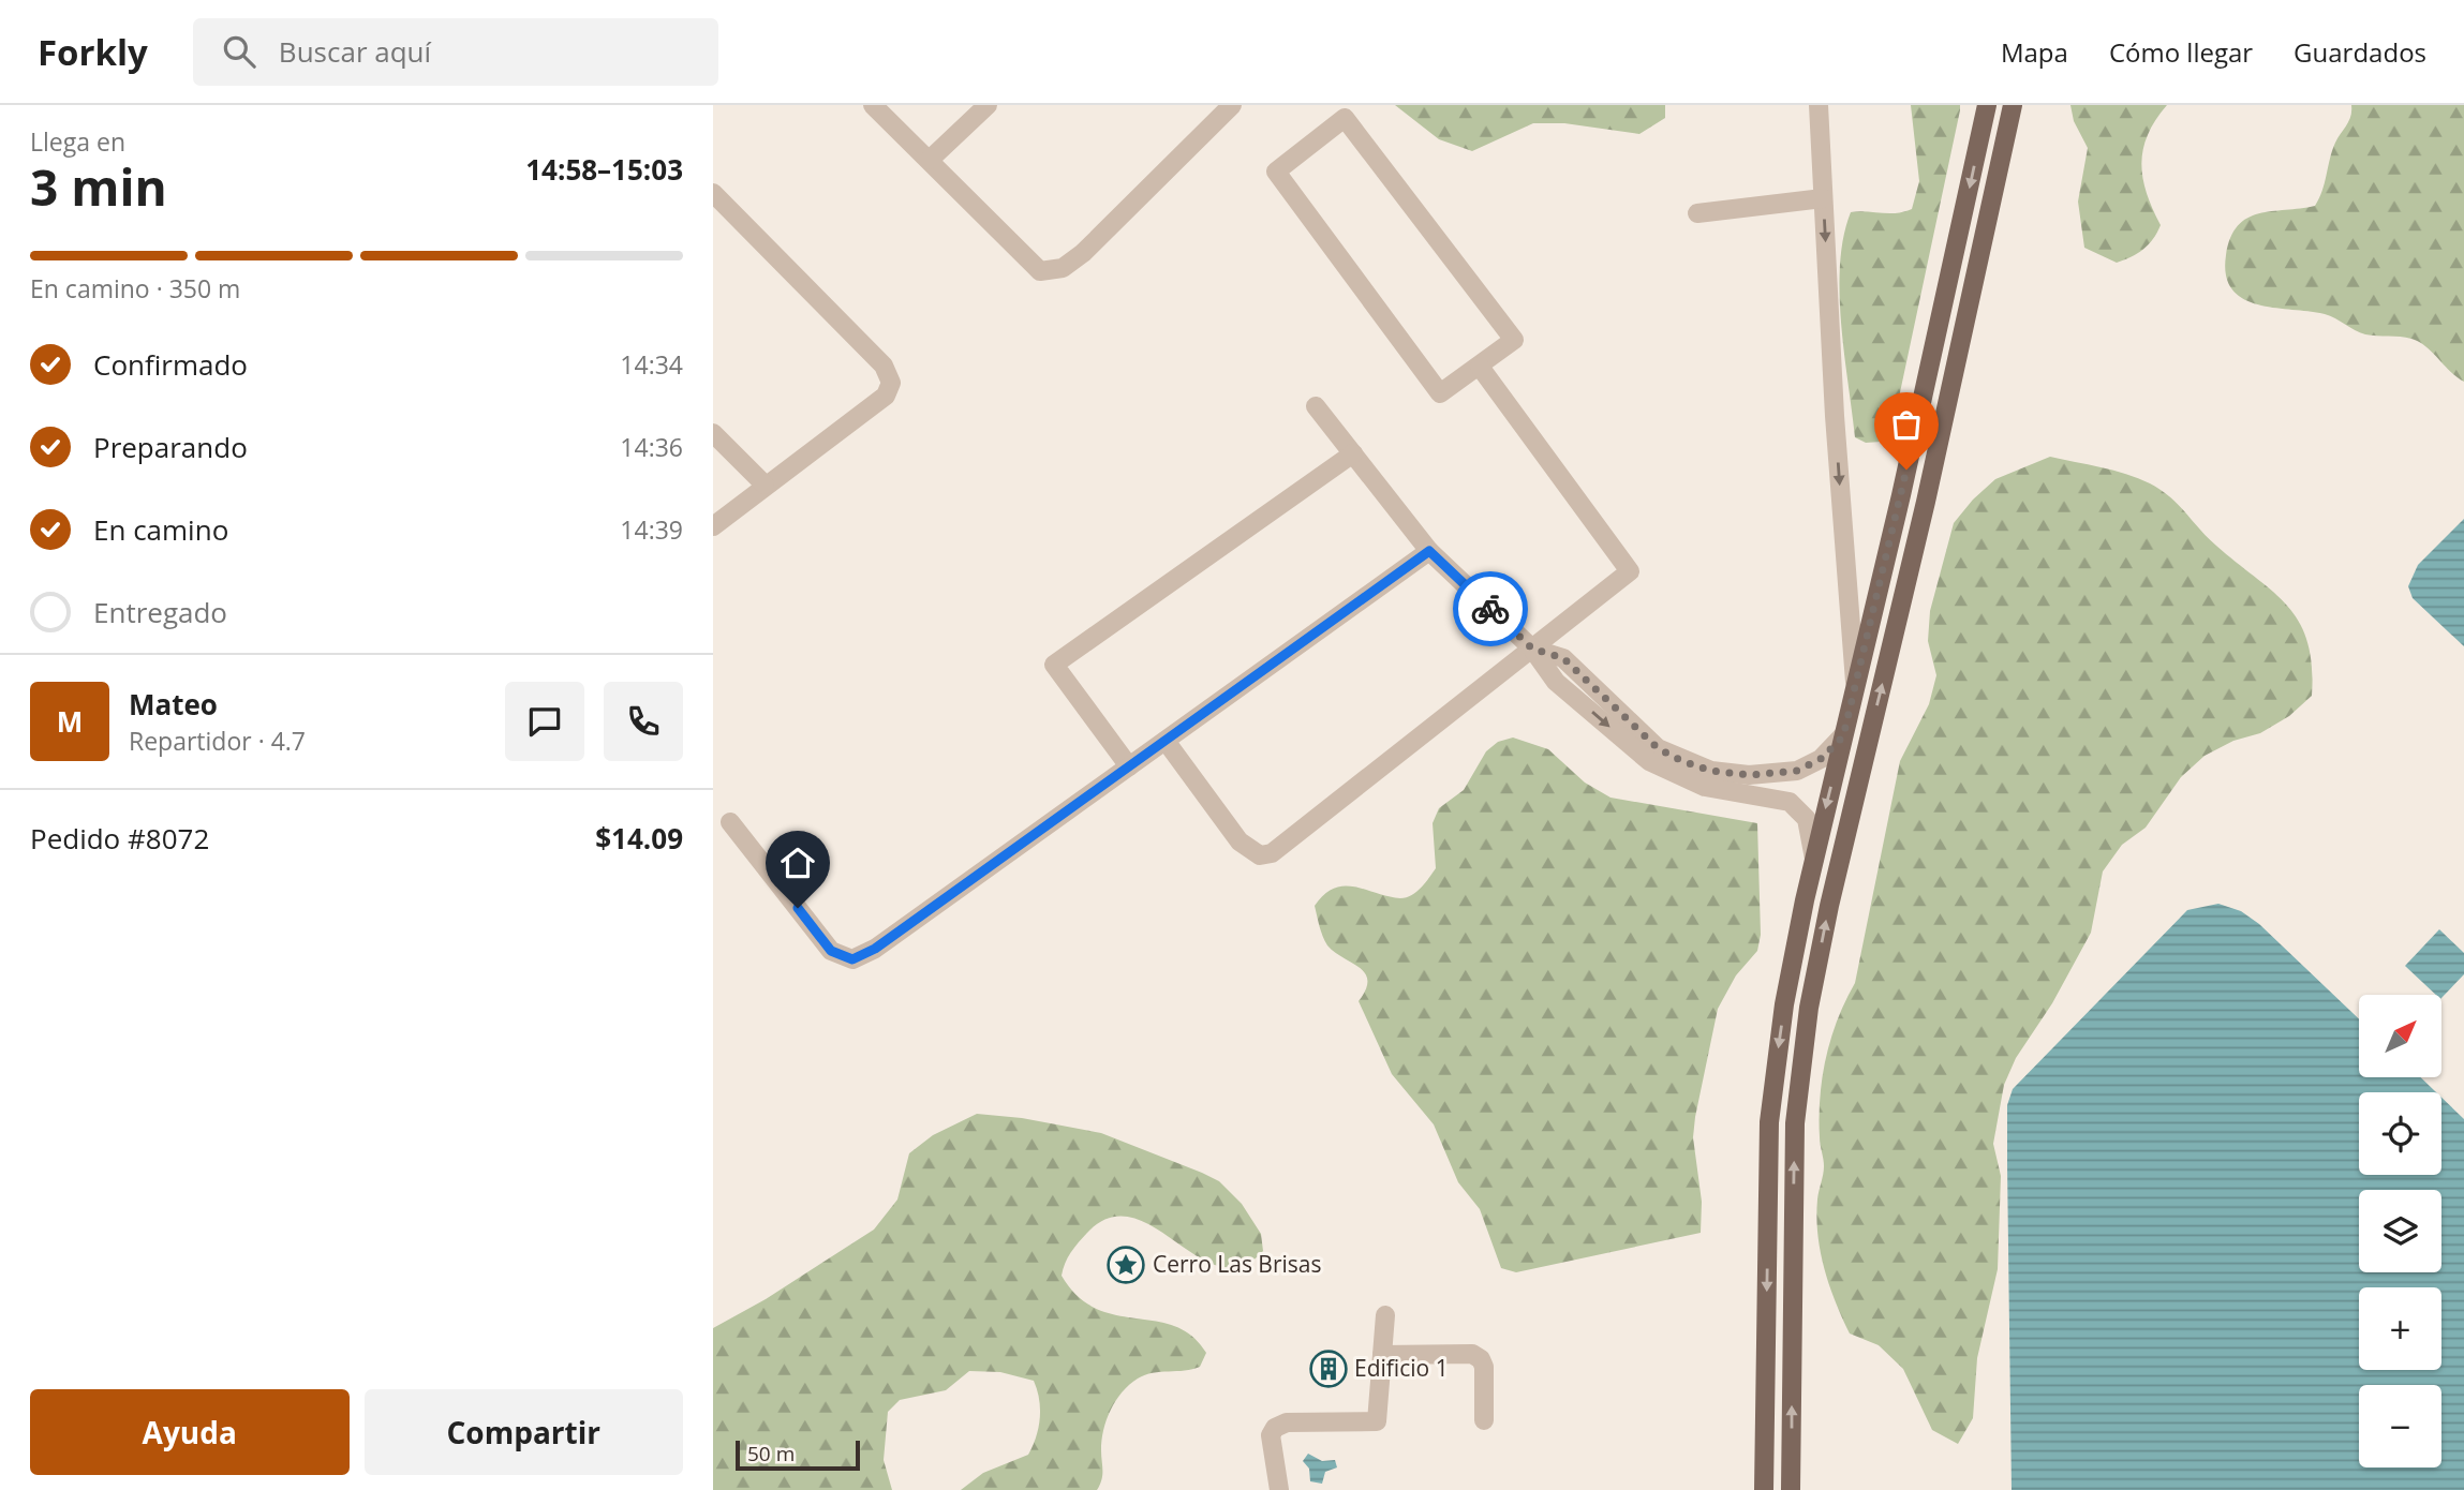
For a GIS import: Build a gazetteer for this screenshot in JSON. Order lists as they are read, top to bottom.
{
  "places": {
    "place": ["Cerro Las Brisas"],
    "building": ["Edificio 1"]
  },
  "scale_bar": "50 m",
  "north": "top right",
  "page": {
    "header": "Forkly",
    "search": "Buscar aquí",
    "nav": ["Mapa", "Cómo llegar", "Guardados"],
    "heading": ["3 min", "Llega en", "14:58–15:03"],
    "panel": [
      "Mateo",
      "Repartidor · 4.7",
      "Pedido #8072",
      "$14.09"
    ],
    "bar": "En camino · 350 m",
    "list": [
      ["Confirmado", "14:34"],
      ["Preparando", "14:36"],
      ["En camino", "14:39"],
      "Entregado"
    ],
    "round": "M",
    "map_buttons": ["+", "−"],
    "buttons": ["Ayuda", "Compartir"],
    "scale": "50 m"
  }
}
